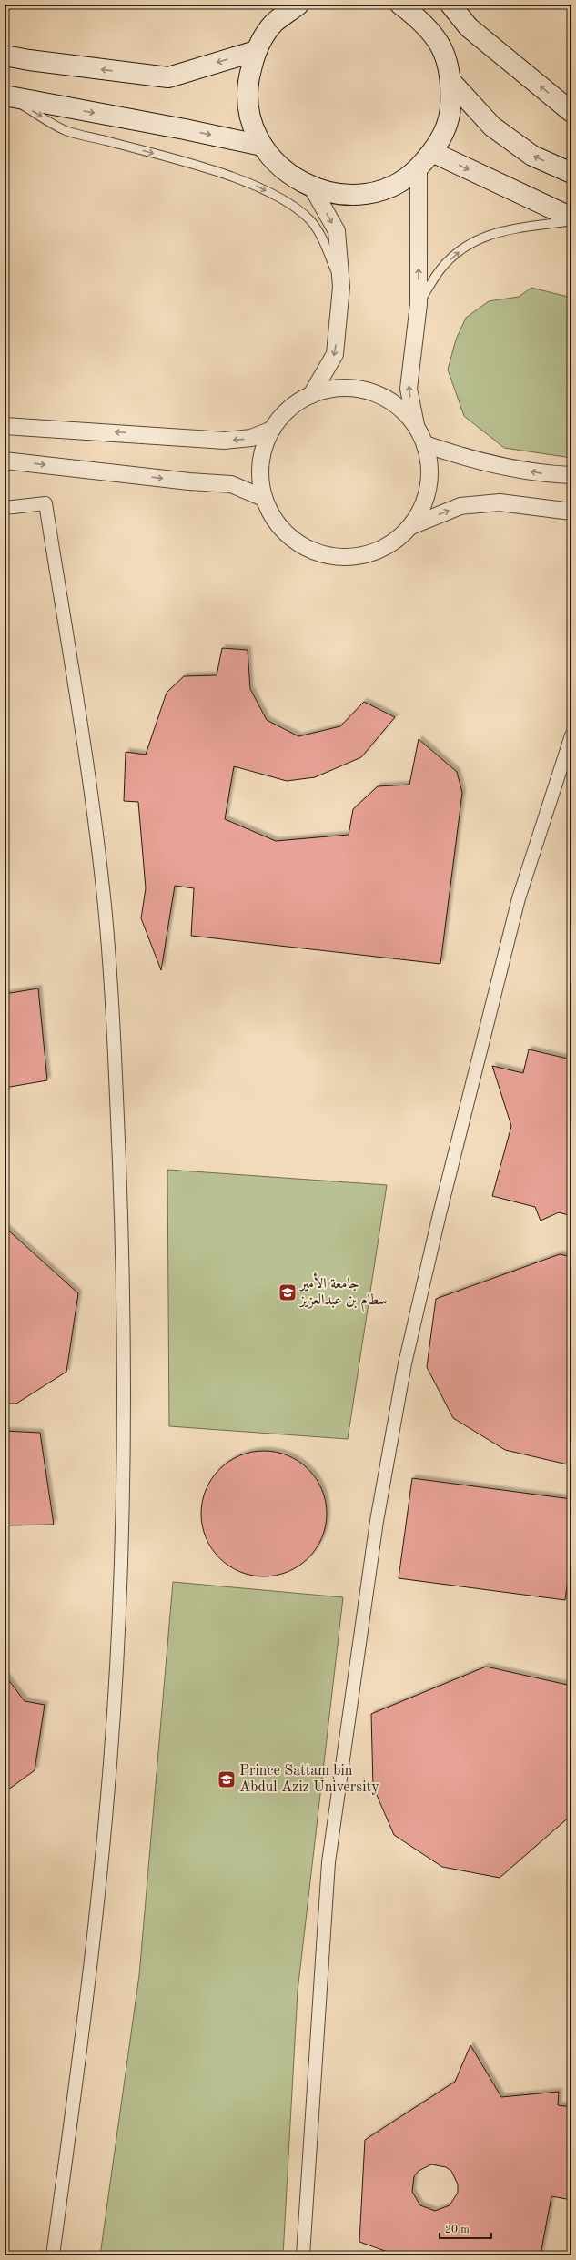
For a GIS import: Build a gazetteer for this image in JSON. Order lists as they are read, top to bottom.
{
  "places": {
    "school or university": ["جامعة الأمير سطام بن عبدالعزيز", "Prince Sattam bin Abdul Aziz University"]
  },
  "scale_bar": "20 m"
}
